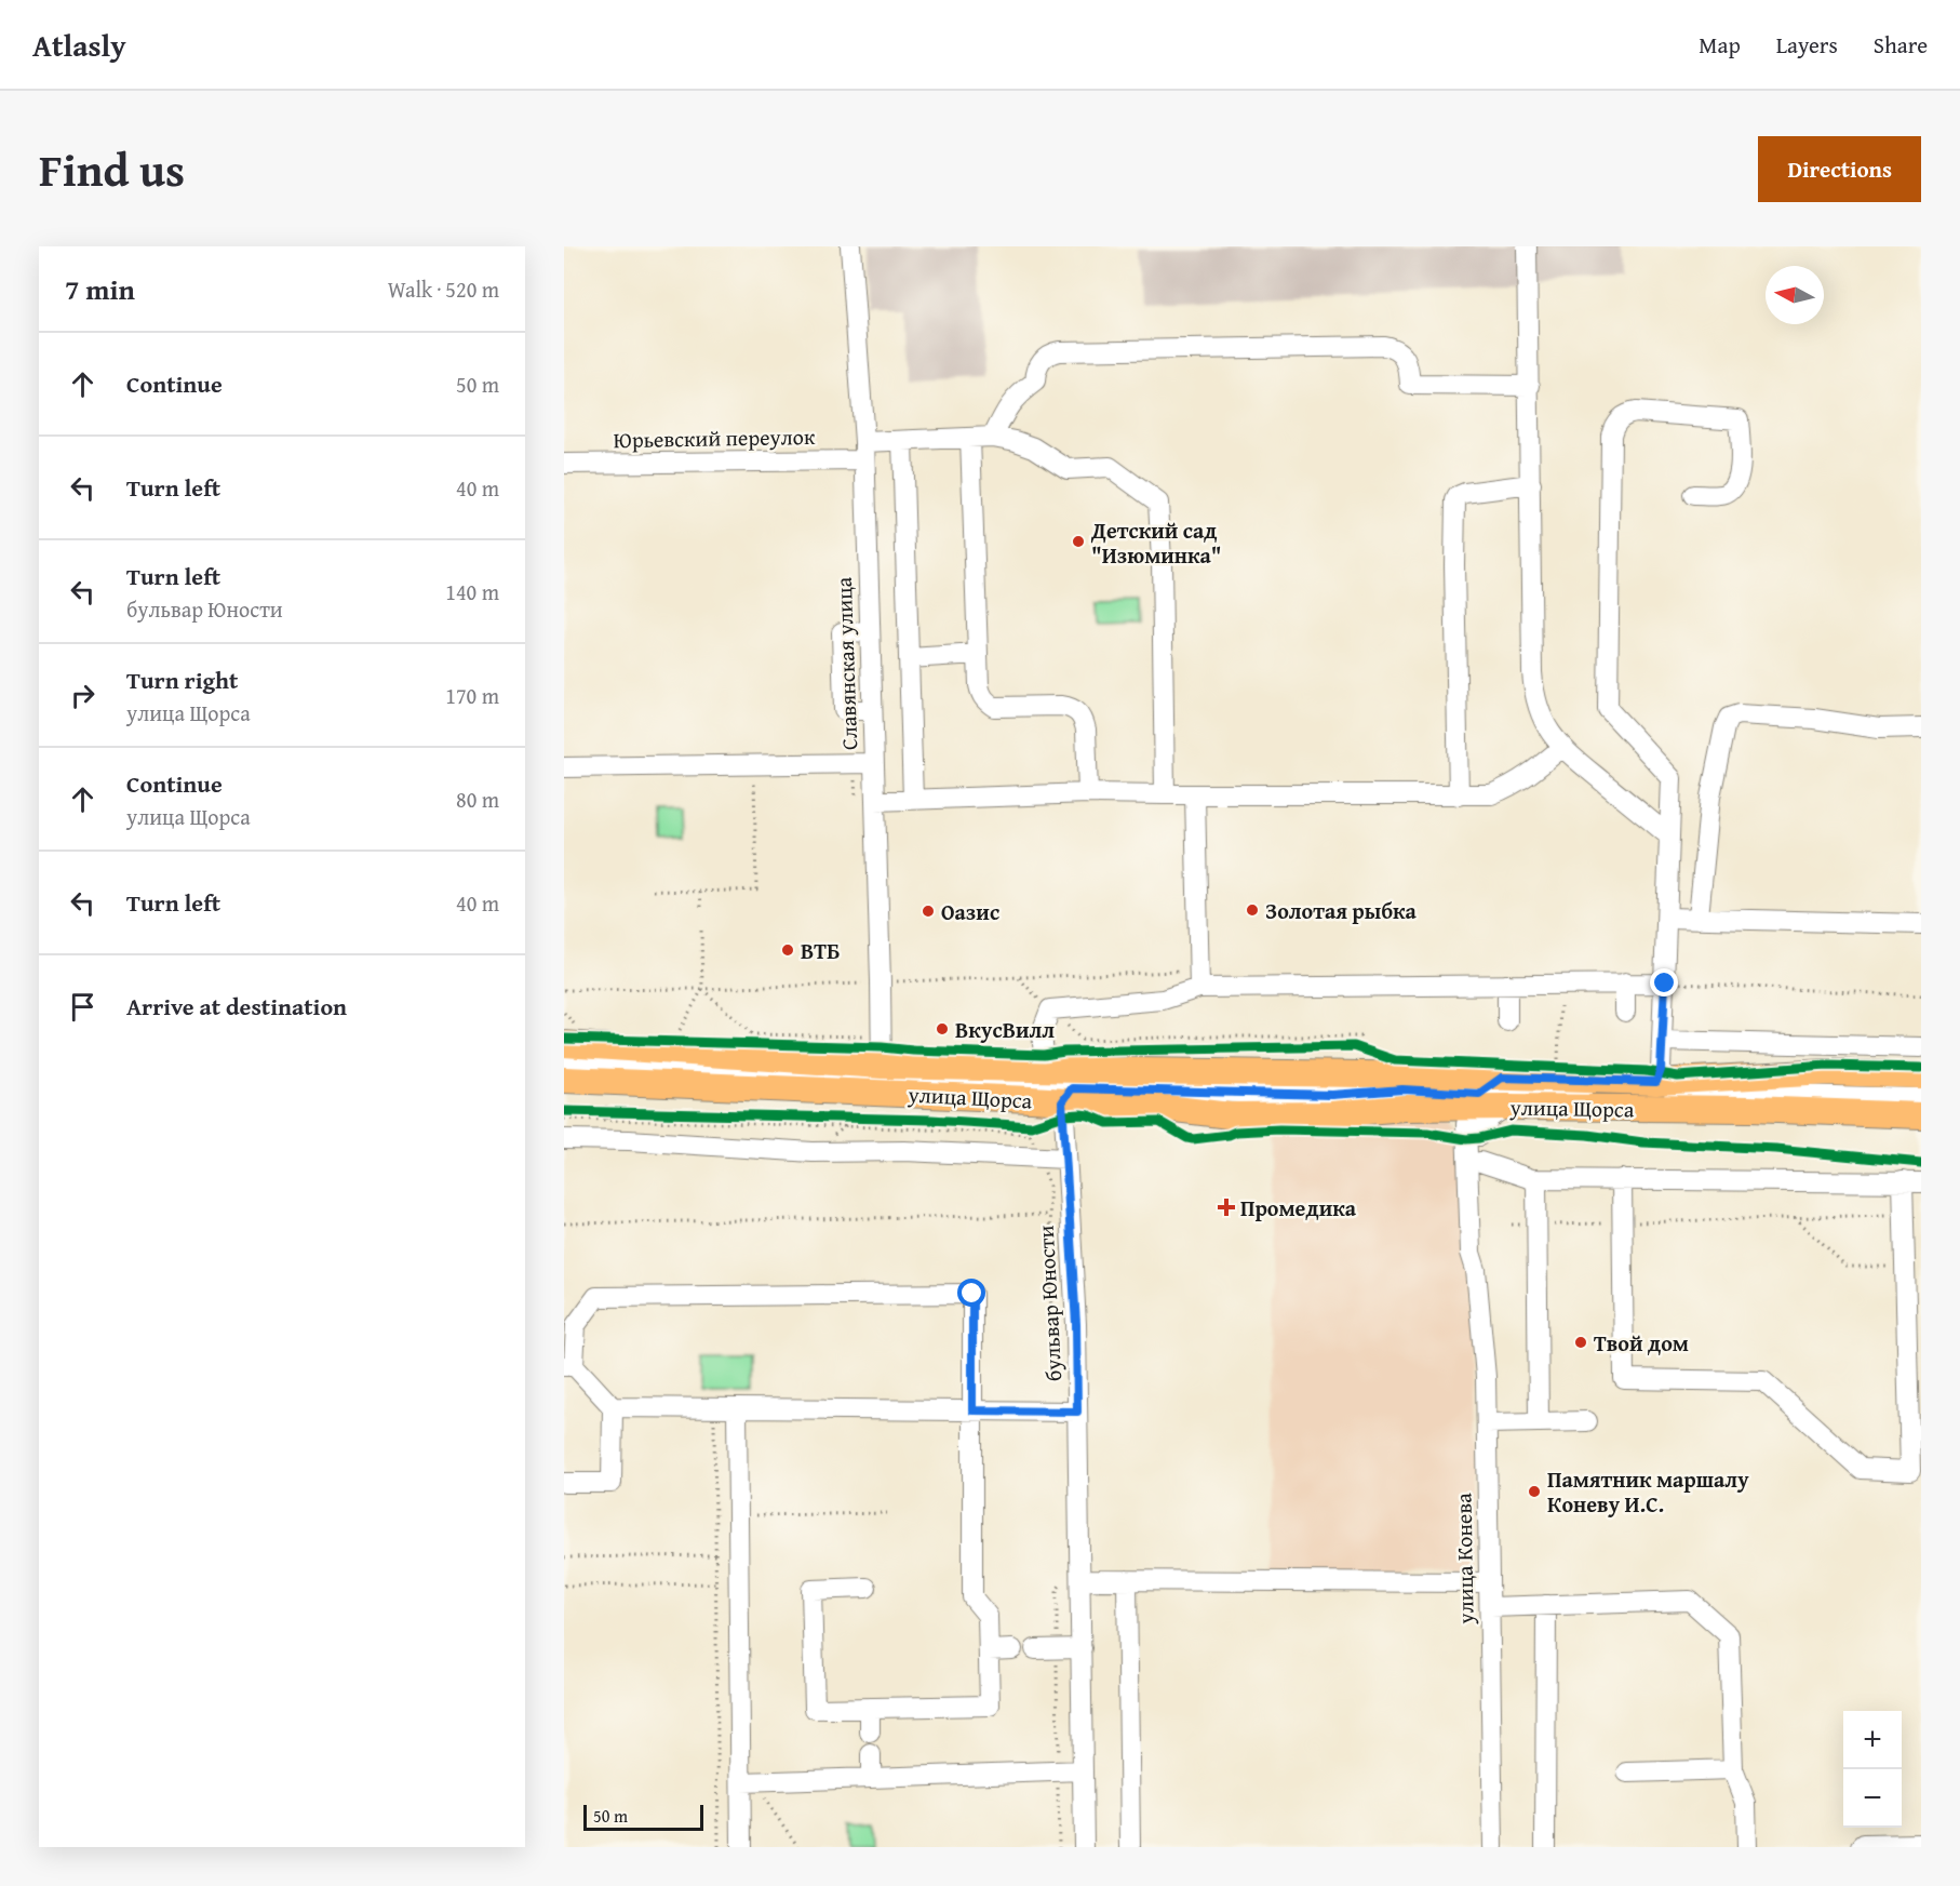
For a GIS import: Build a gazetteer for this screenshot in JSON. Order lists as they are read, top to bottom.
{
  "streets": {
    "main road": ["улица Щорса"],
    "street": [
      "Юрьевский переулок",
      "Славянская улица",
      "бульвар Юности",
      "улица Конева"
    ]
  },
  "crossings": [
    ["Юрьевский переулок", "Славянская улица"],
    ["Славянская улица", "улица Щорса"],
    ["улица Щорса", "бульвар Юности"],
    ["улица Щорса", "улица Конева"]
  ],
  "places": {
    "other": [
      "Детский сад \"Изюминка\"",
      "Золотая рыбка",
      "Оазис",
      "ВТБ",
      "ВкусВилл",
      "Твой дом",
      "Памятник маршалу Коневу И.С."
    ],
    "health": ["Промедика"]
  },
  "scale_bar": "50 m",
  "north": "left",
  "page": {
    "header": "Atlasly",
    "nav": ["Map", "Layers", "Share"],
    "title": "Find us",
    "buttons": "Directions",
    "heading": ["7 min", "Walk · 520 m"],
    "list": [
      ["Continue", "50 m"],
      ["Turn left", "40 m"],
      ["Turn left", "бульвар Юности", "140 m"],
      ["Turn right", "улица Щорса", "170 m"],
      ["Continue", "улица Щорса", "80 m"],
      ["Turn left", "40 m"],
      "Arrive at destination"
    ],
    "map_buttons": ["+", "−"],
    "scale": "50 m"
  }
}
